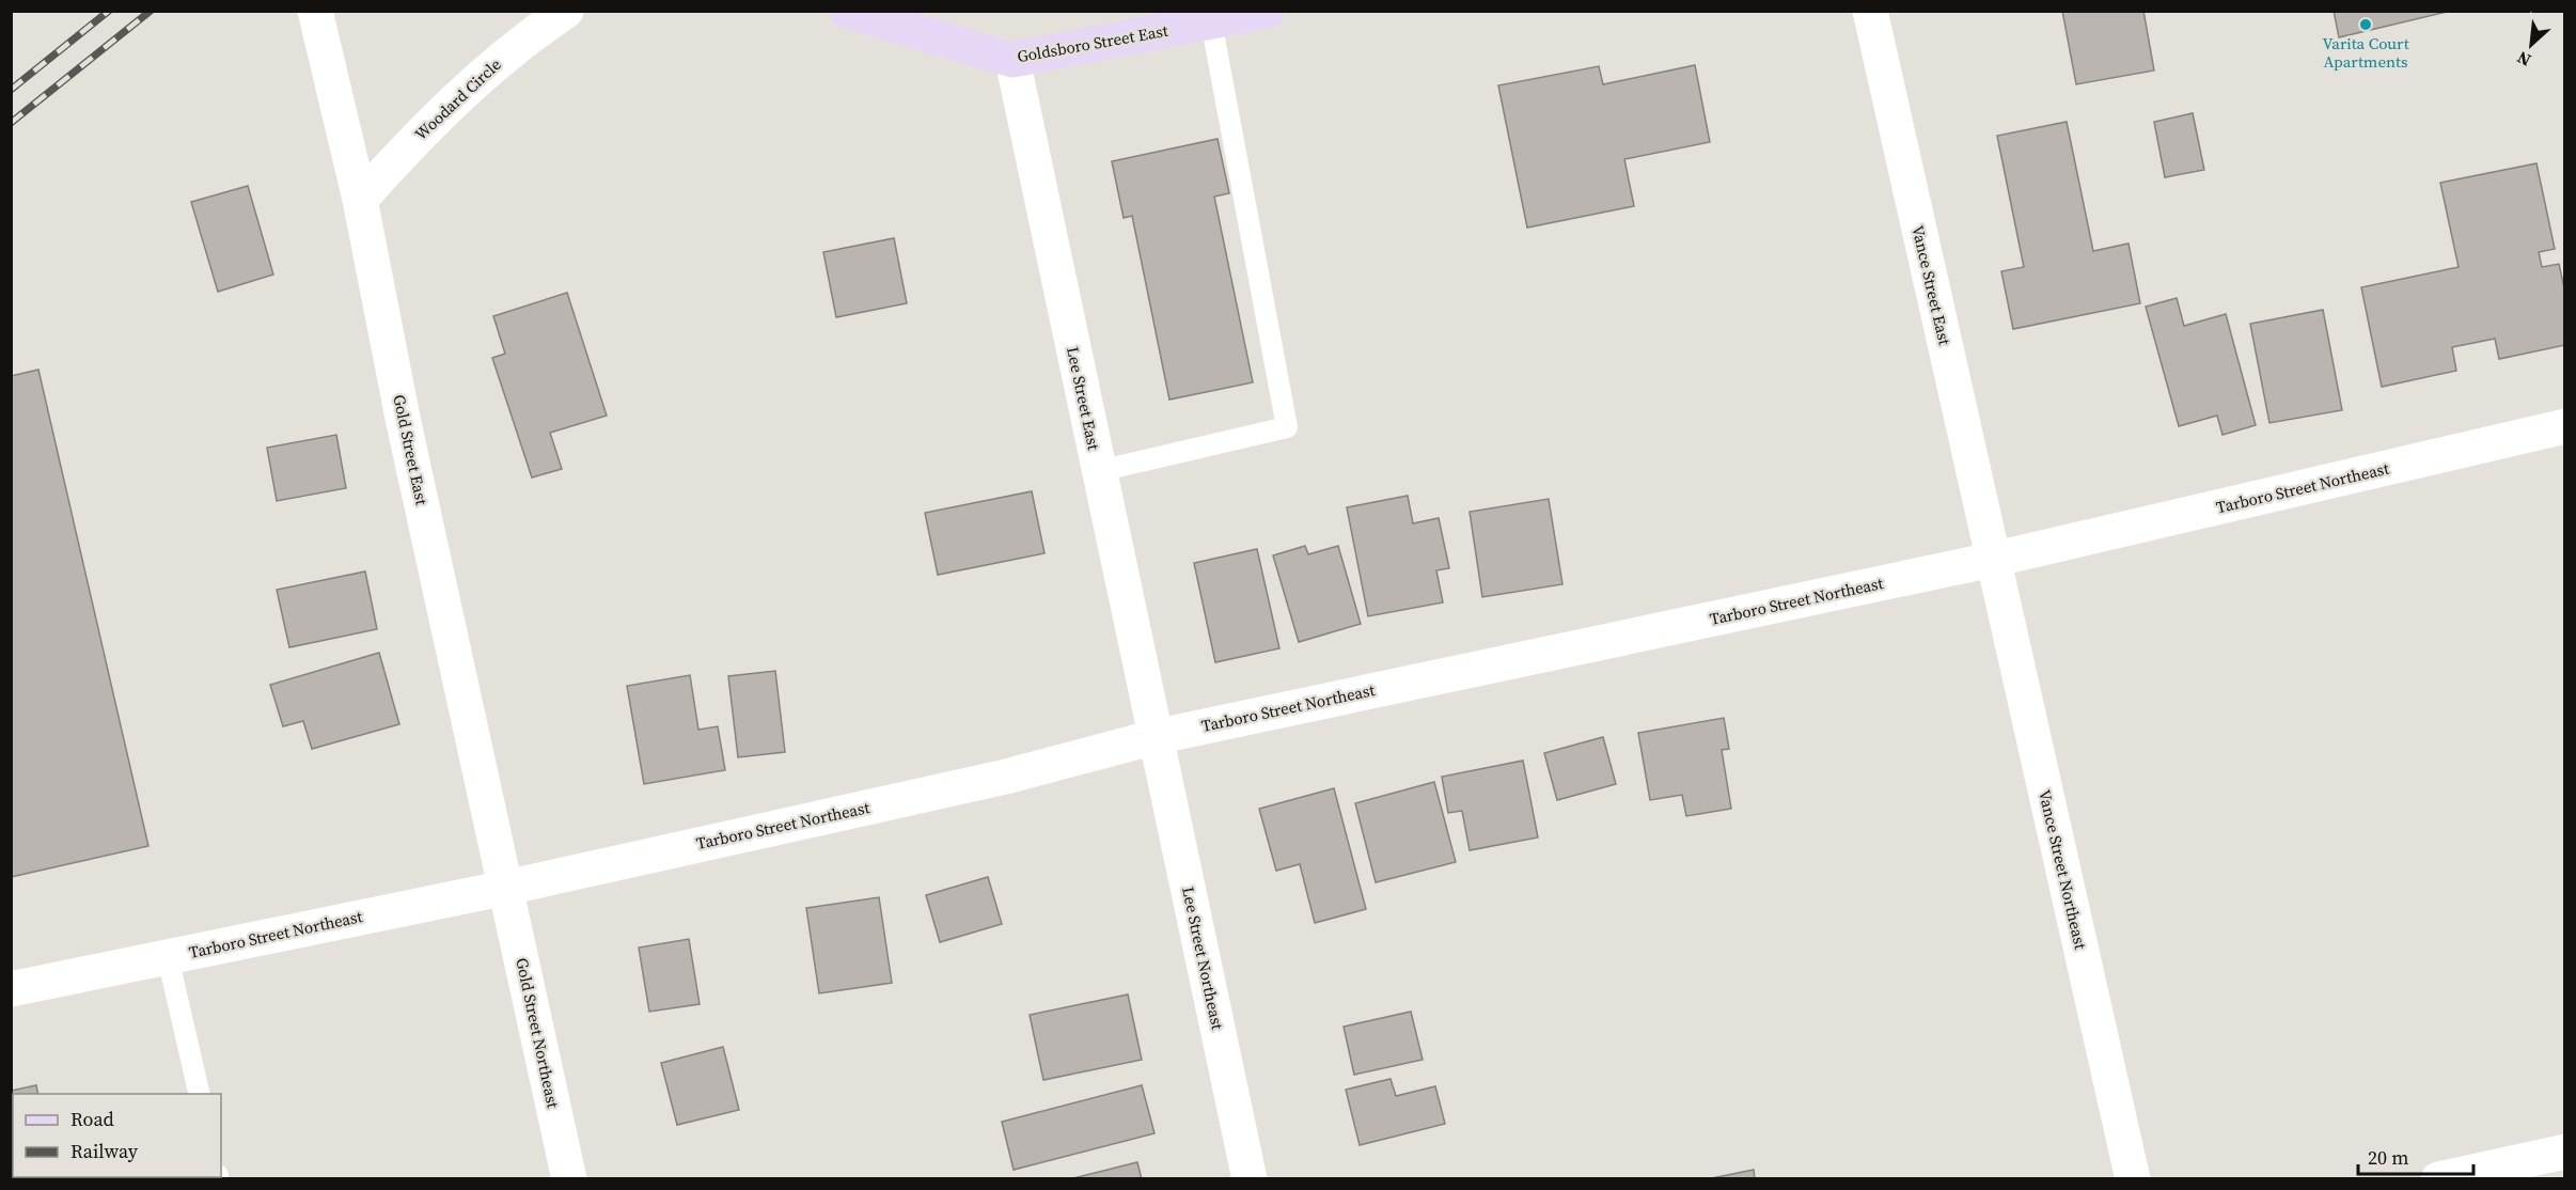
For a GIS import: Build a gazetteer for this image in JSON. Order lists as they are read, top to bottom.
{
  "streets": {
    "main road": ["Goldsboro Street East"],
    "street": [
      "Woodard Circle",
      "Vance Street East",
      "Lee Street East",
      "Gold Street East",
      "Tarboro Street Northeast",
      "Vance Street Northeast",
      "Lee Street Northeast",
      "Gold Street Northeast"
    ]
  },
  "crossings": [
    ["Goldsboro Street East", "Lee Street East"],
    ["Woodard Circle", "Gold Street East"],
    ["Vance Street East", "Tarboro Street Northeast"],
    ["Vance Street East", "Vance Street Northeast"],
    ["Lee Street East", "Tarboro Street Northeast"],
    ["Lee Street East", "Lee Street Northeast"],
    ["Gold Street East", "Tarboro Street Northeast"],
    ["Gold Street East", "Gold Street Northeast"],
    ["Tarboro Street Northeast", "Vance Street Northeast"],
    ["Tarboro Street Northeast", "Lee Street Northeast"],
    ["Tarboro Street Northeast", "Gold Street Northeast"]
  ],
  "places": ["Varita Court Apartments"],
  "legend": ["Road", "Railway"],
  "scale_bar": "20 m",
  "north": "bottom left"
}
